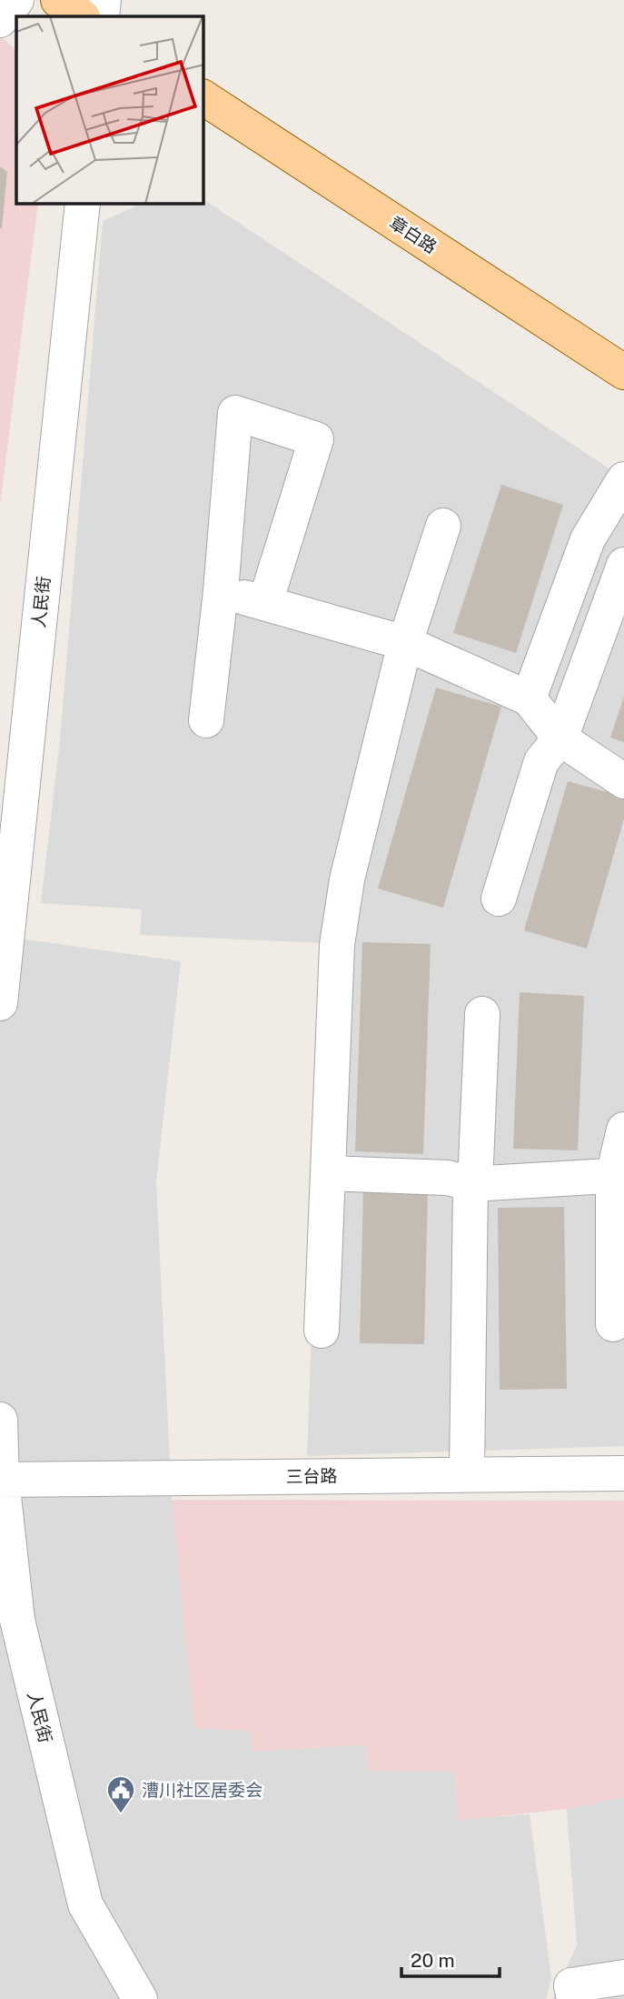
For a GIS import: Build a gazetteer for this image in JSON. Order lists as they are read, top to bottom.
{
  "streets": {
    "main road": ["章白路"],
    "street": ["人民街", "三台路"]
  },
  "crossings": [
    ["人民街", "三台路"]
  ],
  "places": {
    "public building": ["漕川社区居委会"]
  },
  "scale_bar": "20 m"
}
